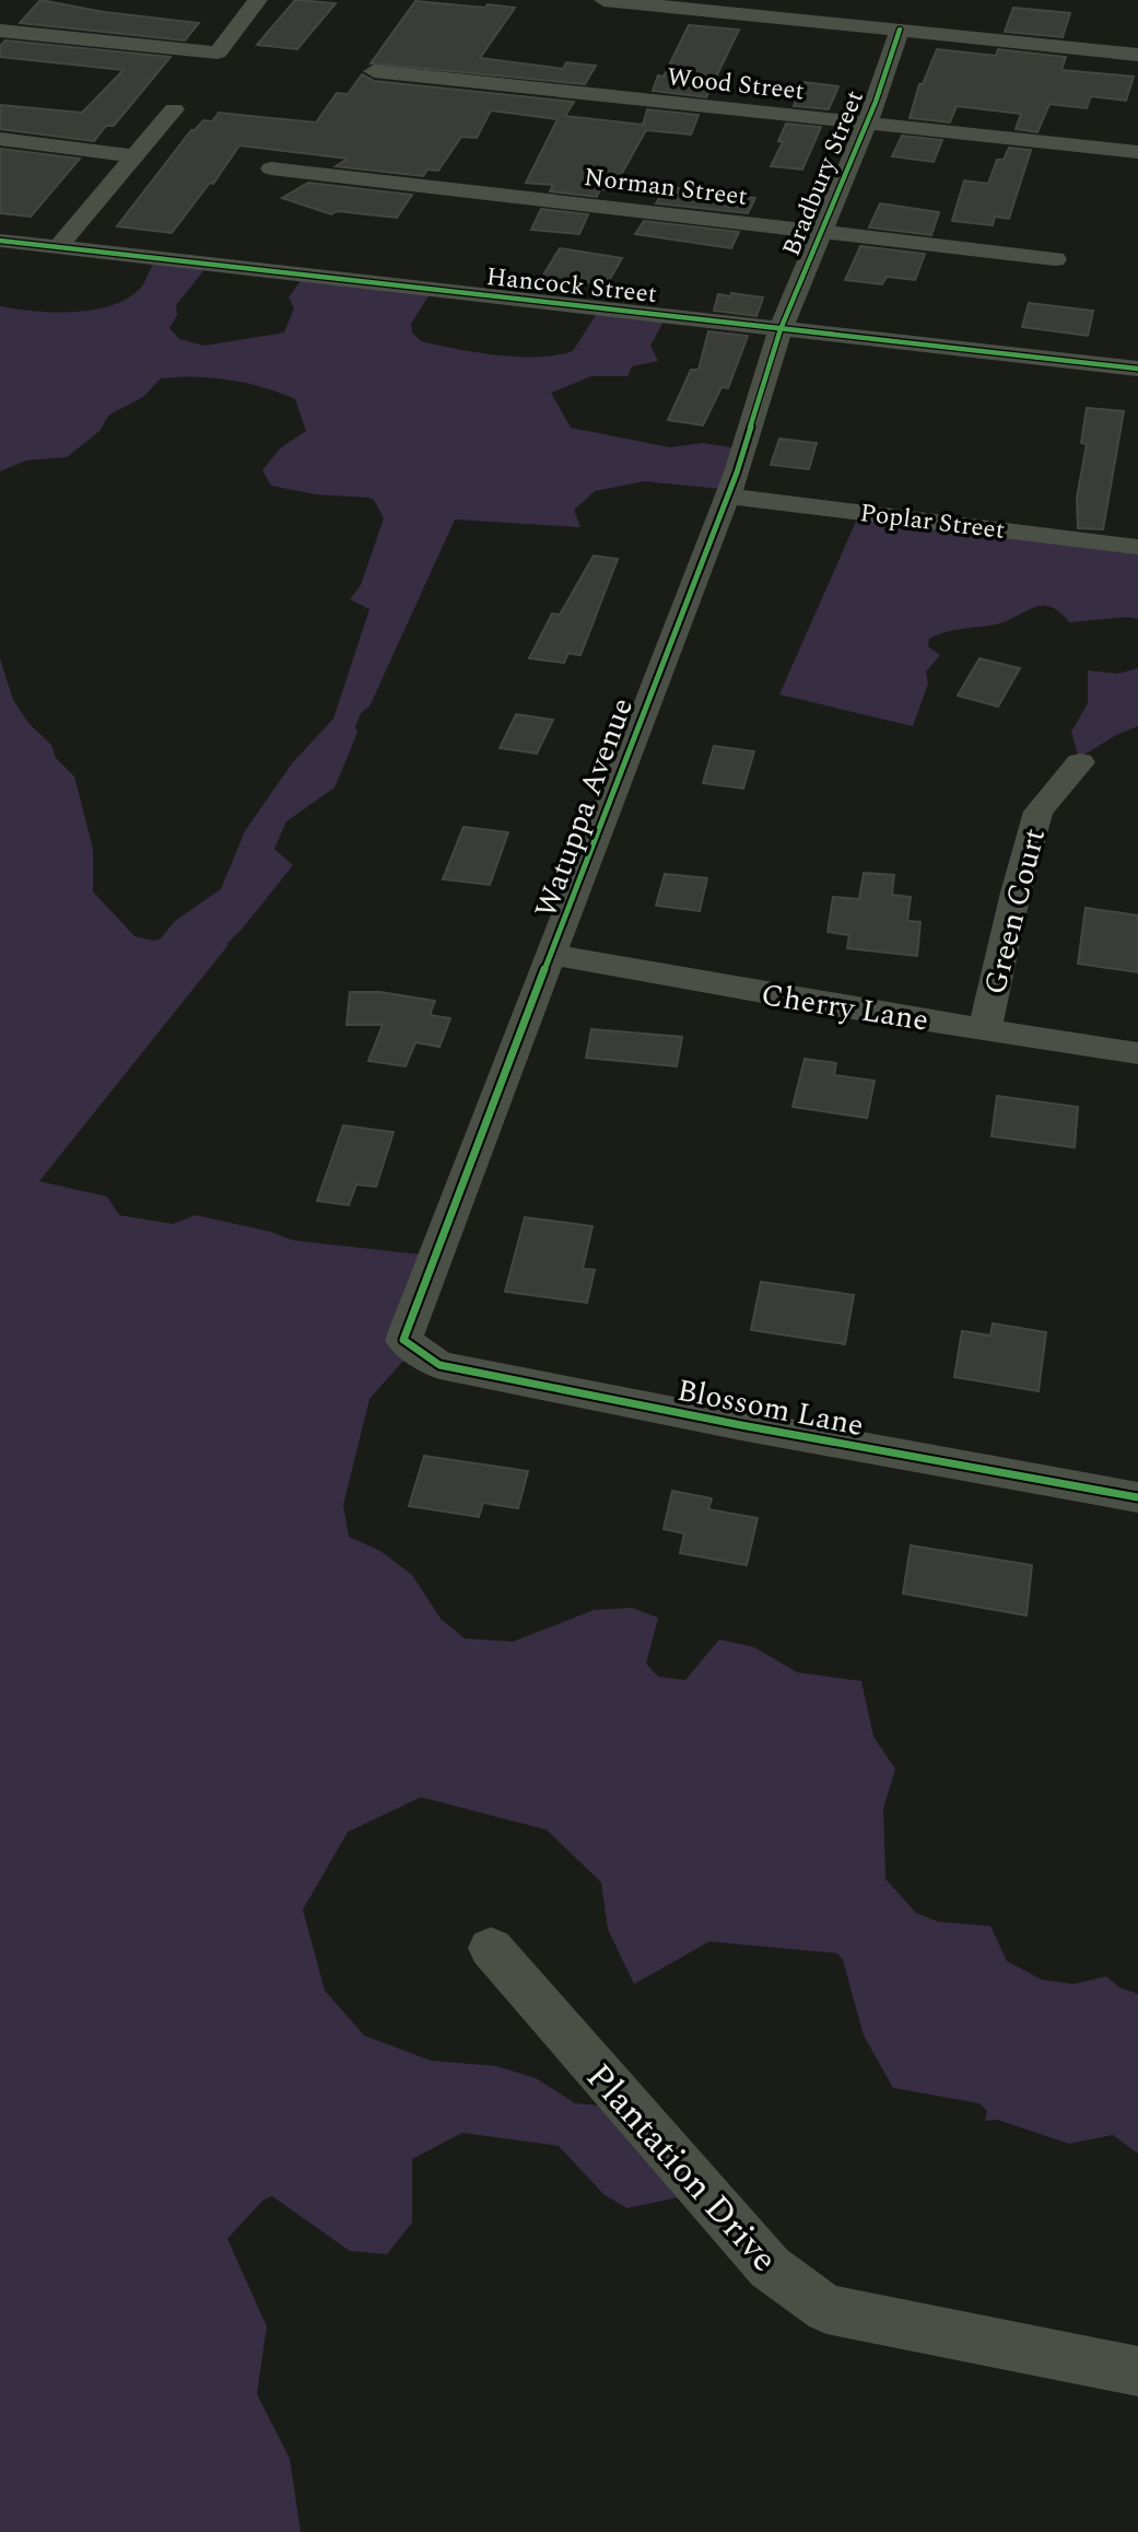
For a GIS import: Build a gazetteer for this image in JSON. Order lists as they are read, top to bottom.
{
  "streets": {
    "street": [
      "Wood Street",
      "Bradbury Street",
      "Norman Street",
      "Hancock Street",
      "Poplar Street",
      "Watuppa Avenue",
      "Green Court",
      "Cherry Lane",
      "Blossom Lane",
      "Plantation Drive"
    ]
  },
  "crossings": [
    ["Wood Street", "Bradbury Street"],
    ["Bradbury Street", "Norman Street"],
    ["Bradbury Street", "Hancock Street"],
    ["Bradbury Street", "Watuppa Avenue"],
    ["Hancock Street", "Watuppa Avenue"],
    ["Poplar Street", "Watuppa Avenue"],
    ["Watuppa Avenue", "Cherry Lane"],
    ["Watuppa Avenue", "Blossom Lane"],
    ["Green Court", "Cherry Lane"]
  ]
}
